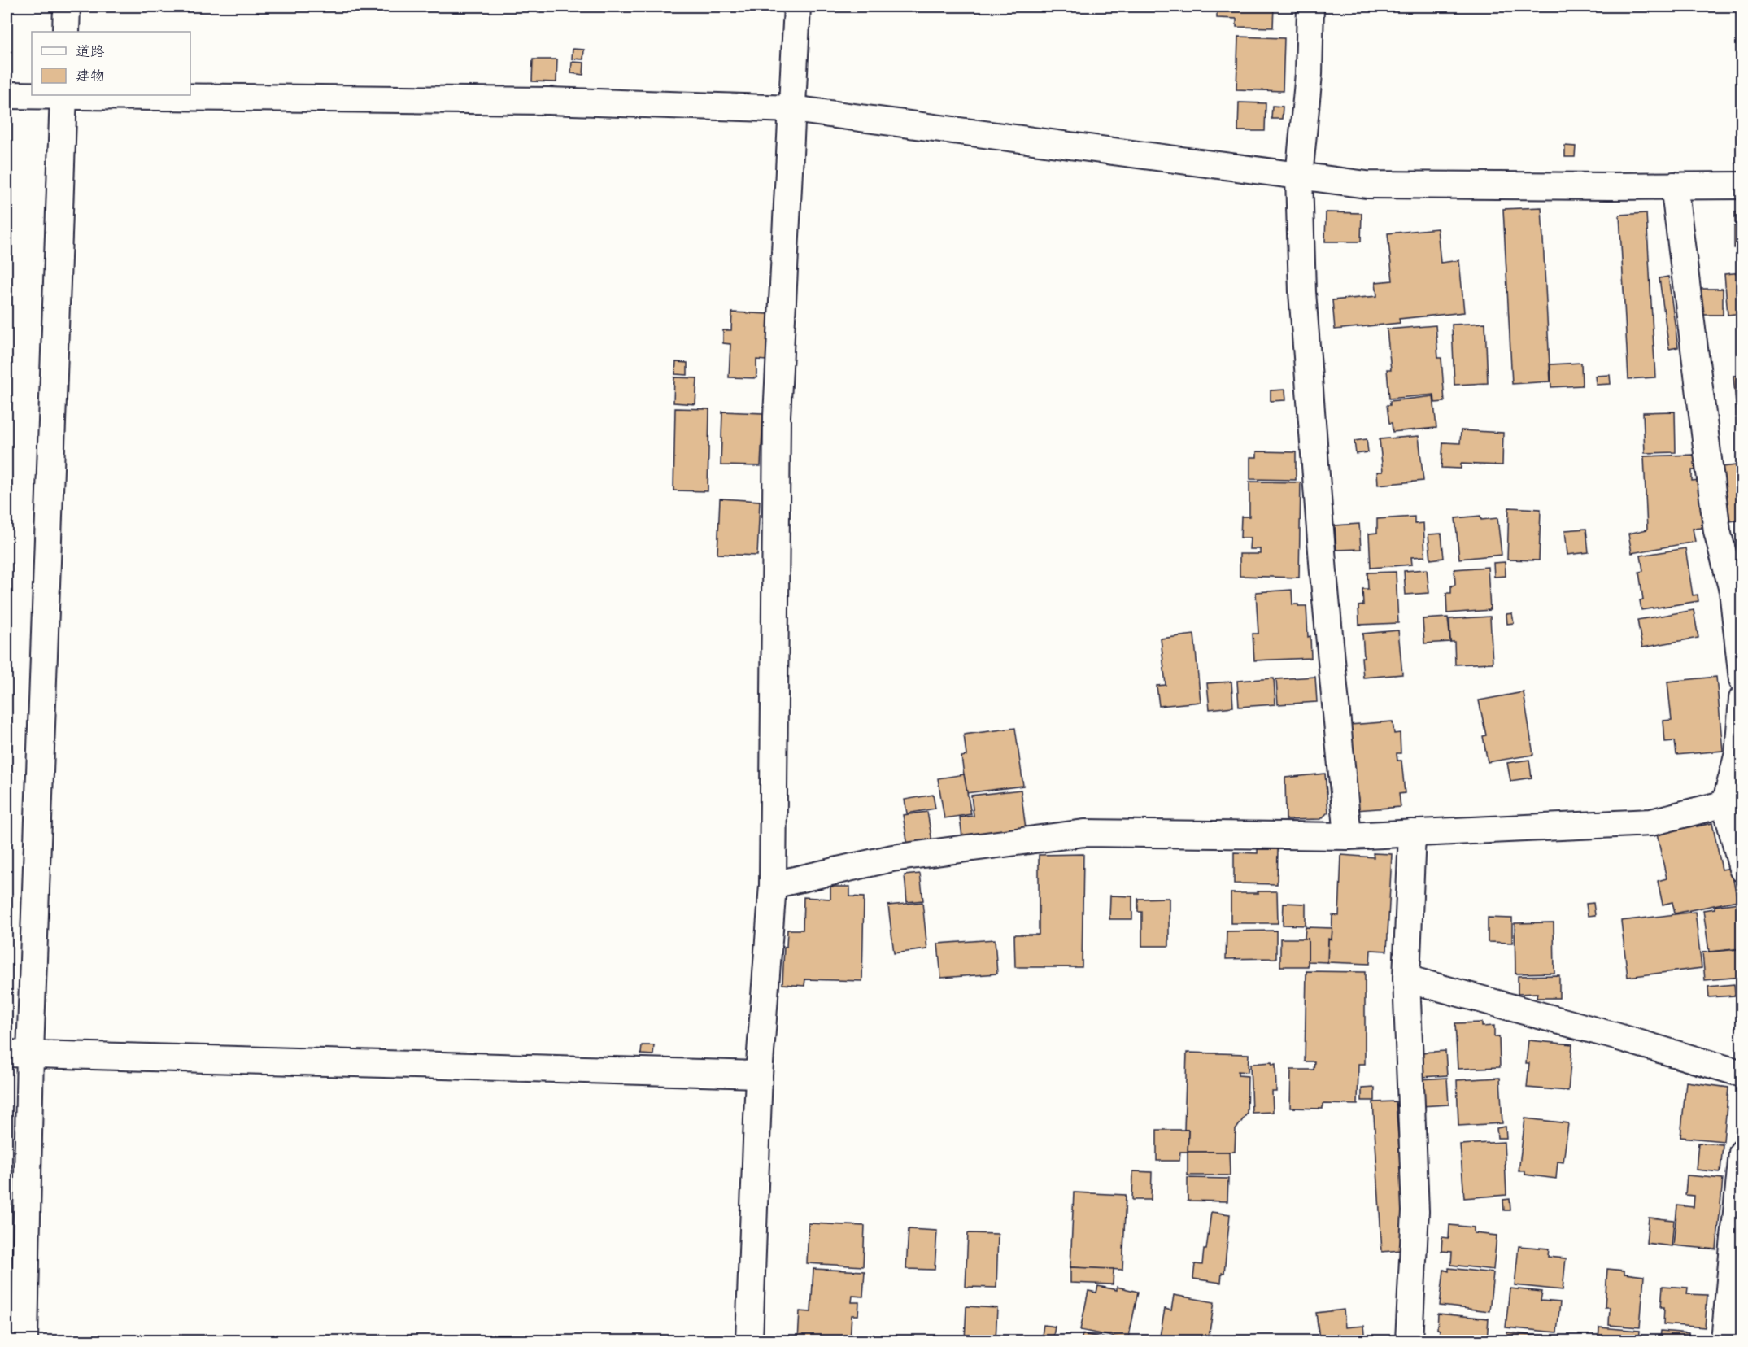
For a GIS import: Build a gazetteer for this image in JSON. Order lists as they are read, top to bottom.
{
  "legend": ["道路", "建物"]
}
